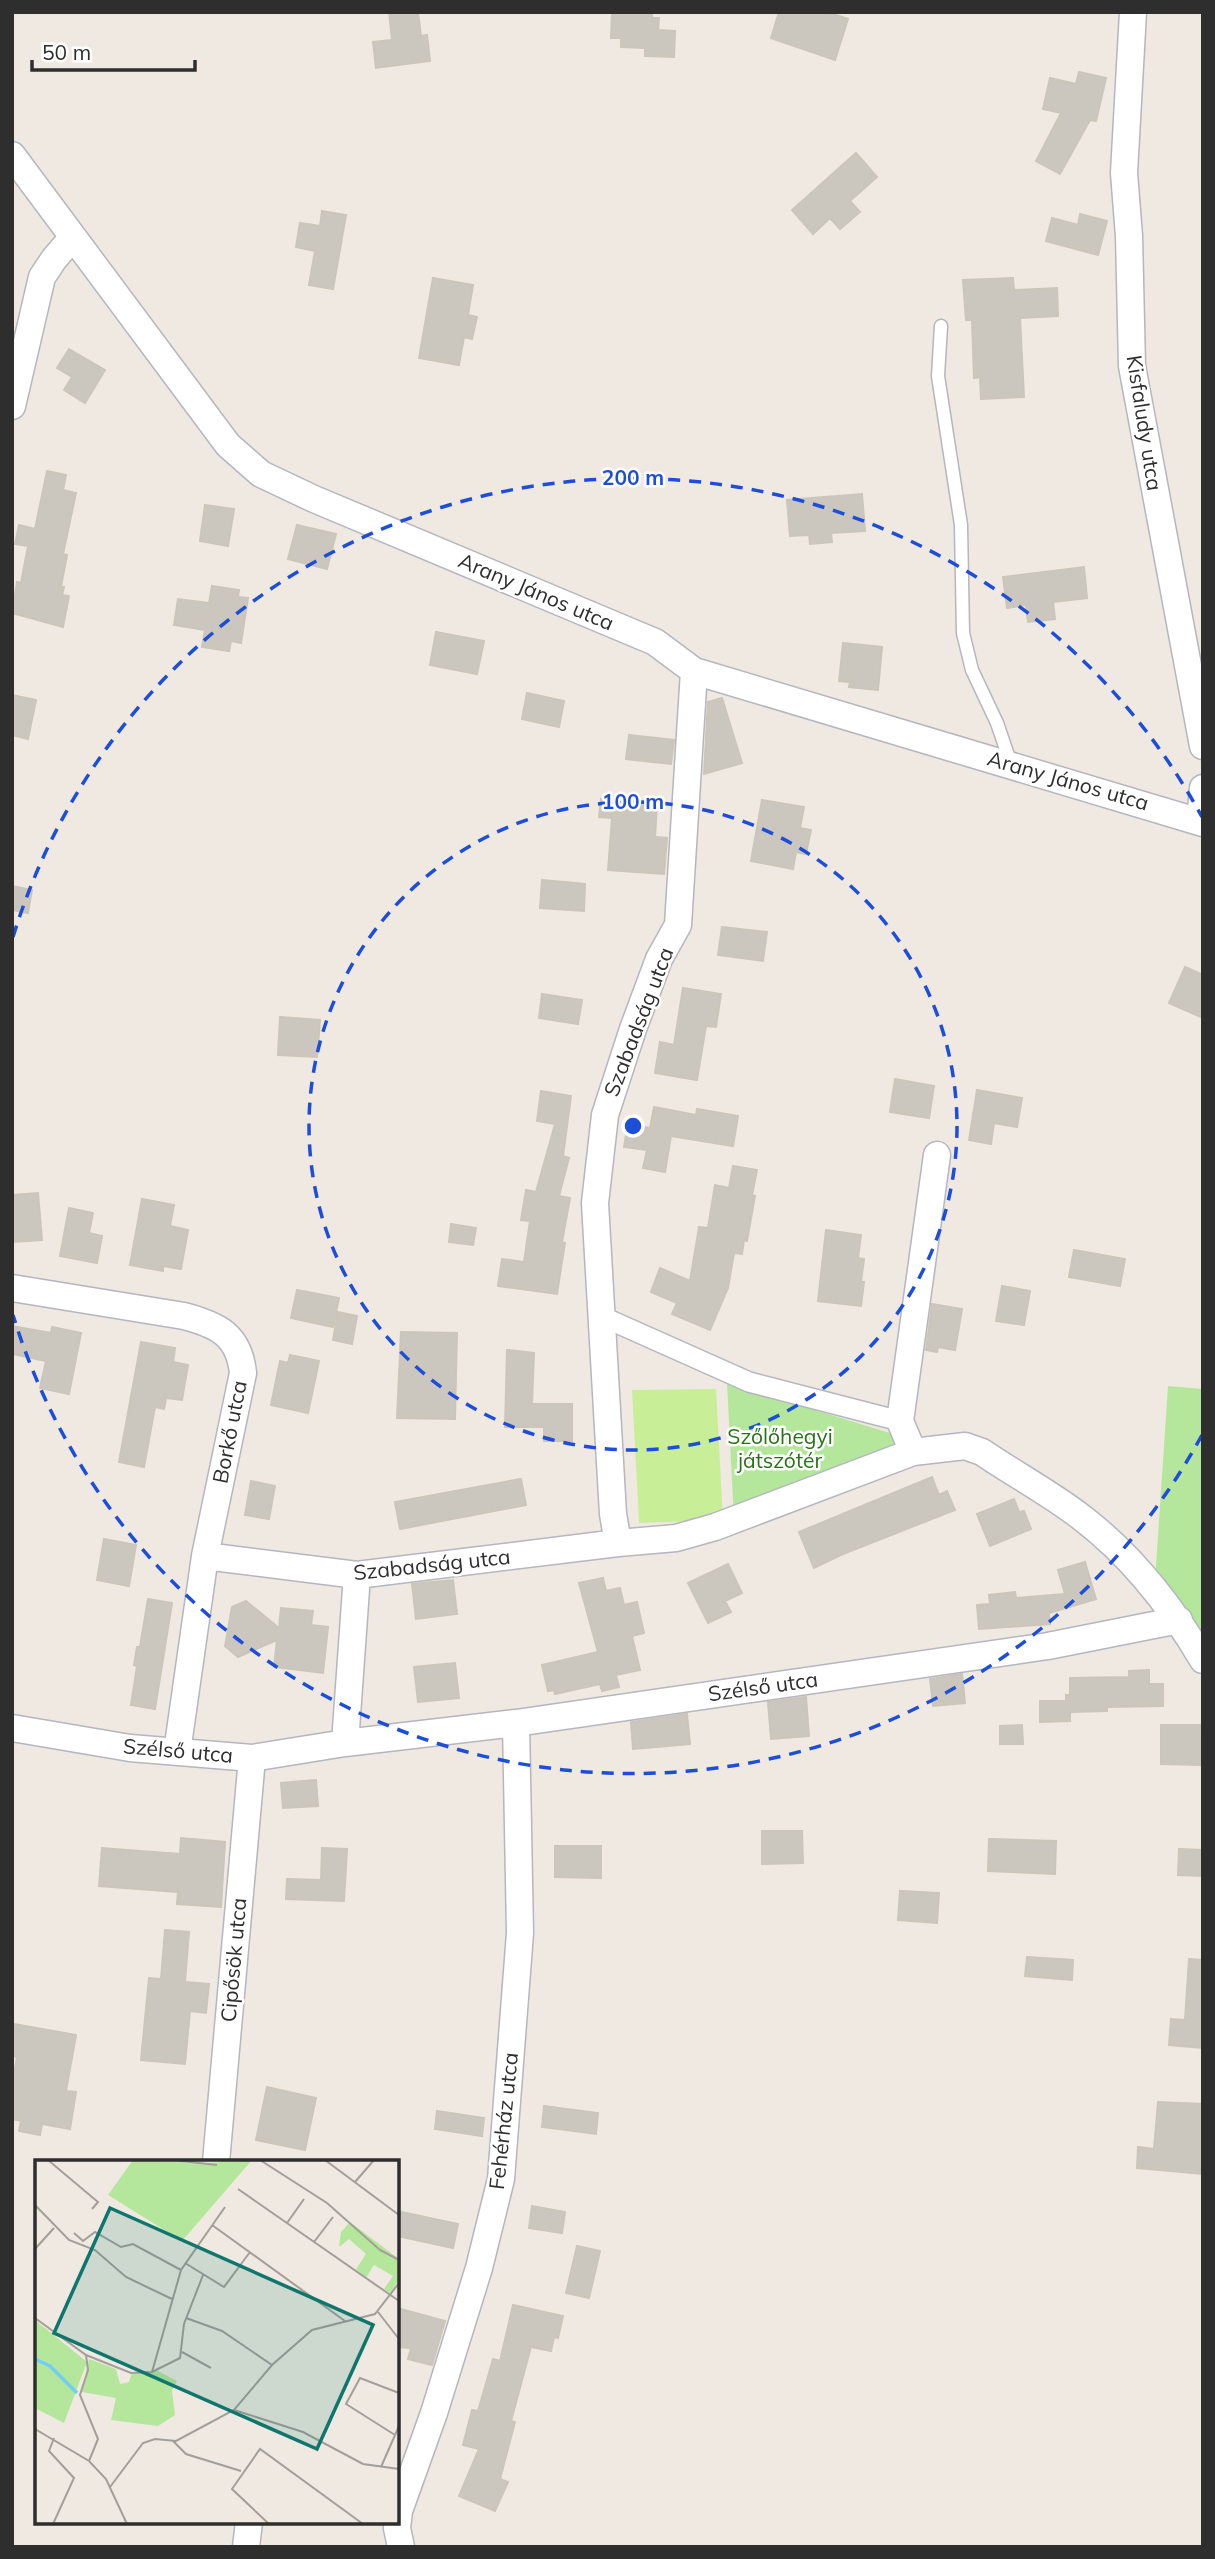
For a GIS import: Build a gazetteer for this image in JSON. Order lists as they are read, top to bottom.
{
  "streets": {
    "street": [
      "Kisfaludy utca",
      "Arany János utca",
      "Szabadság utca",
      "Borkő utca",
      "Szélső utca",
      "Cipősök utca",
      "Fehérház utca"
    ]
  },
  "crossings": [
    ["Arany János utca", "Szabadság utca"],
    ["Szabadság utca", "Borkő utca"],
    ["Szabadság utca", "Szélső utca"],
    ["Borkő utca", "Szélső utca"],
    ["Szélső utca", "Cipősök utca"],
    ["Szélső utca", "Fehérház utca"]
  ],
  "parks": ["Szőlőhegyi játszótér"],
  "scale_bar": "50 m",
  "rings": ["200 m", "100 m"]
}
